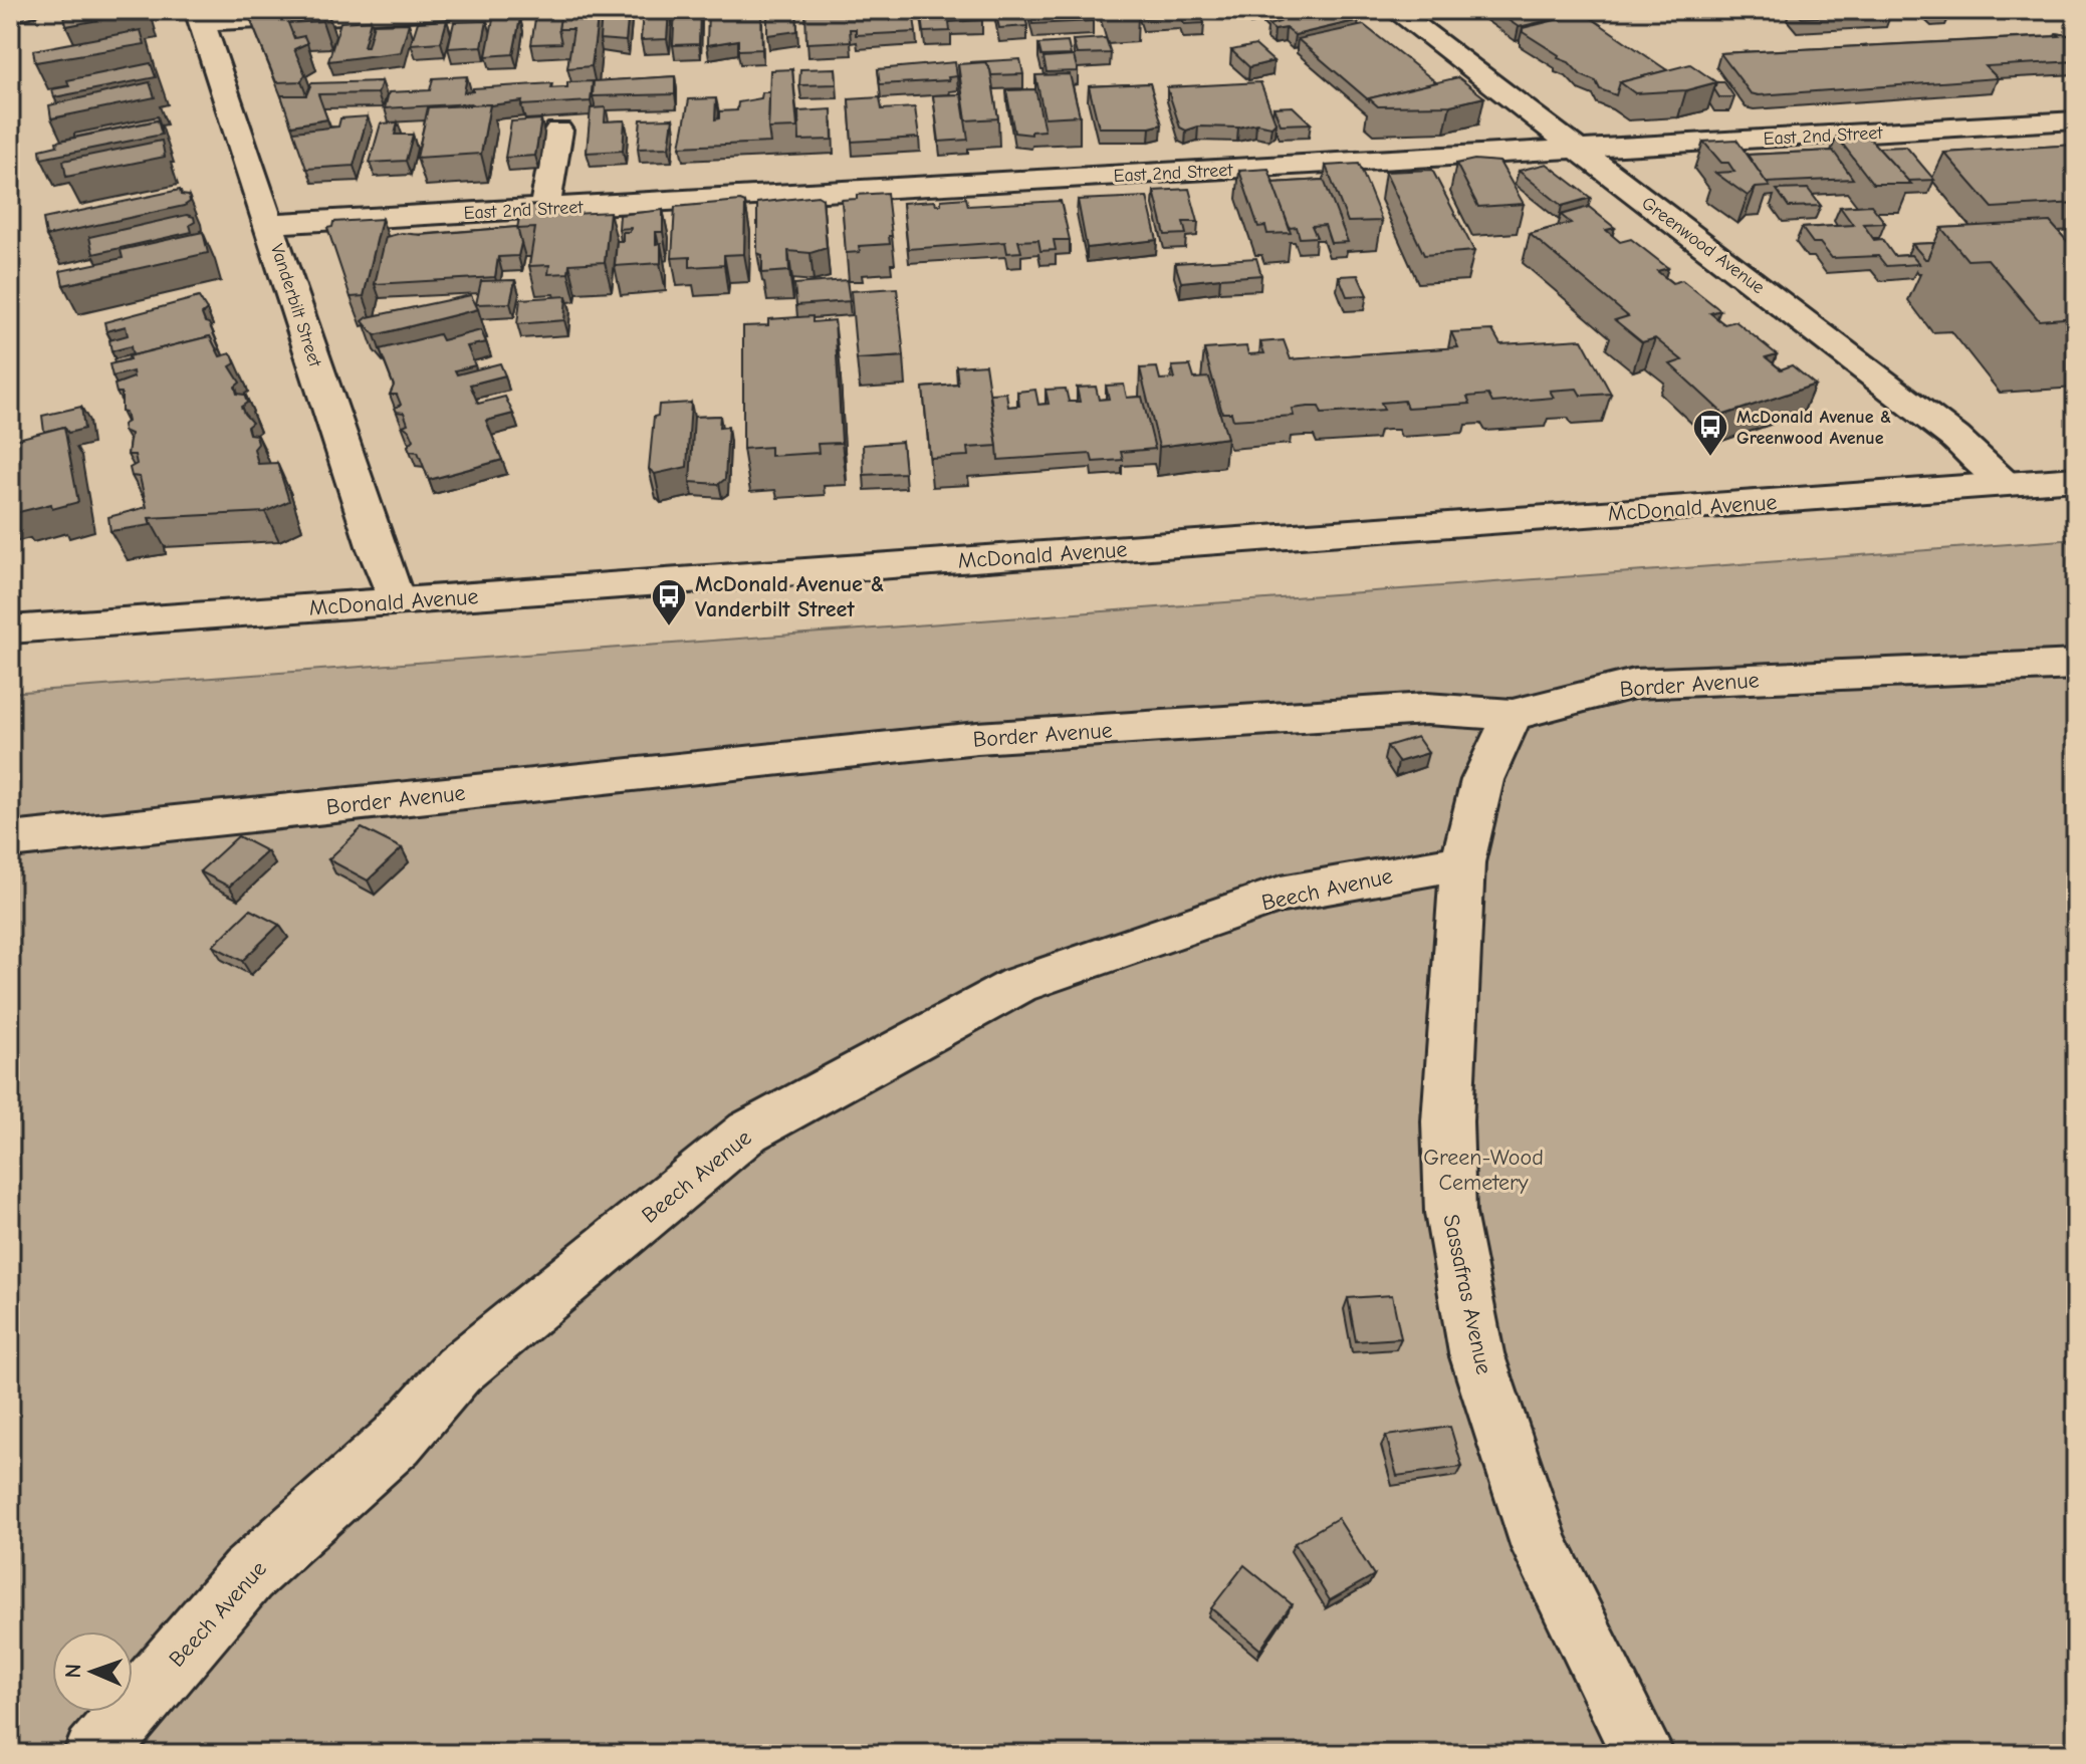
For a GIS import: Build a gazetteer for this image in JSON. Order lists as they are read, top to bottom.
{
  "streets": {
    "street": [
      "East 2nd Street",
      "Greenwood Avenue",
      "Vanderbilt Street",
      "McDonald Avenue",
      "Border Avenue",
      "Beech Avenue",
      "Sassafras Avenue"
    ]
  },
  "crossings": [
    ["East 2nd Street", "Greenwood Avenue"],
    ["East 2nd Street", "Vanderbilt Street"],
    ["Greenwood Avenue", "McDonald Avenue"],
    ["Vanderbilt Street", "McDonald Avenue"],
    ["Border Avenue", "Sassafras Avenue"],
    ["Beech Avenue", "Sassafras Avenue"]
  ],
  "parks": ["Green-Wood Cemetery"],
  "places": {
    "bus stop": ["McDonald Avenue & Greenwood Avenue", "McDonald Avenue & Vanderbilt Street"]
  },
  "north": "left"
}
